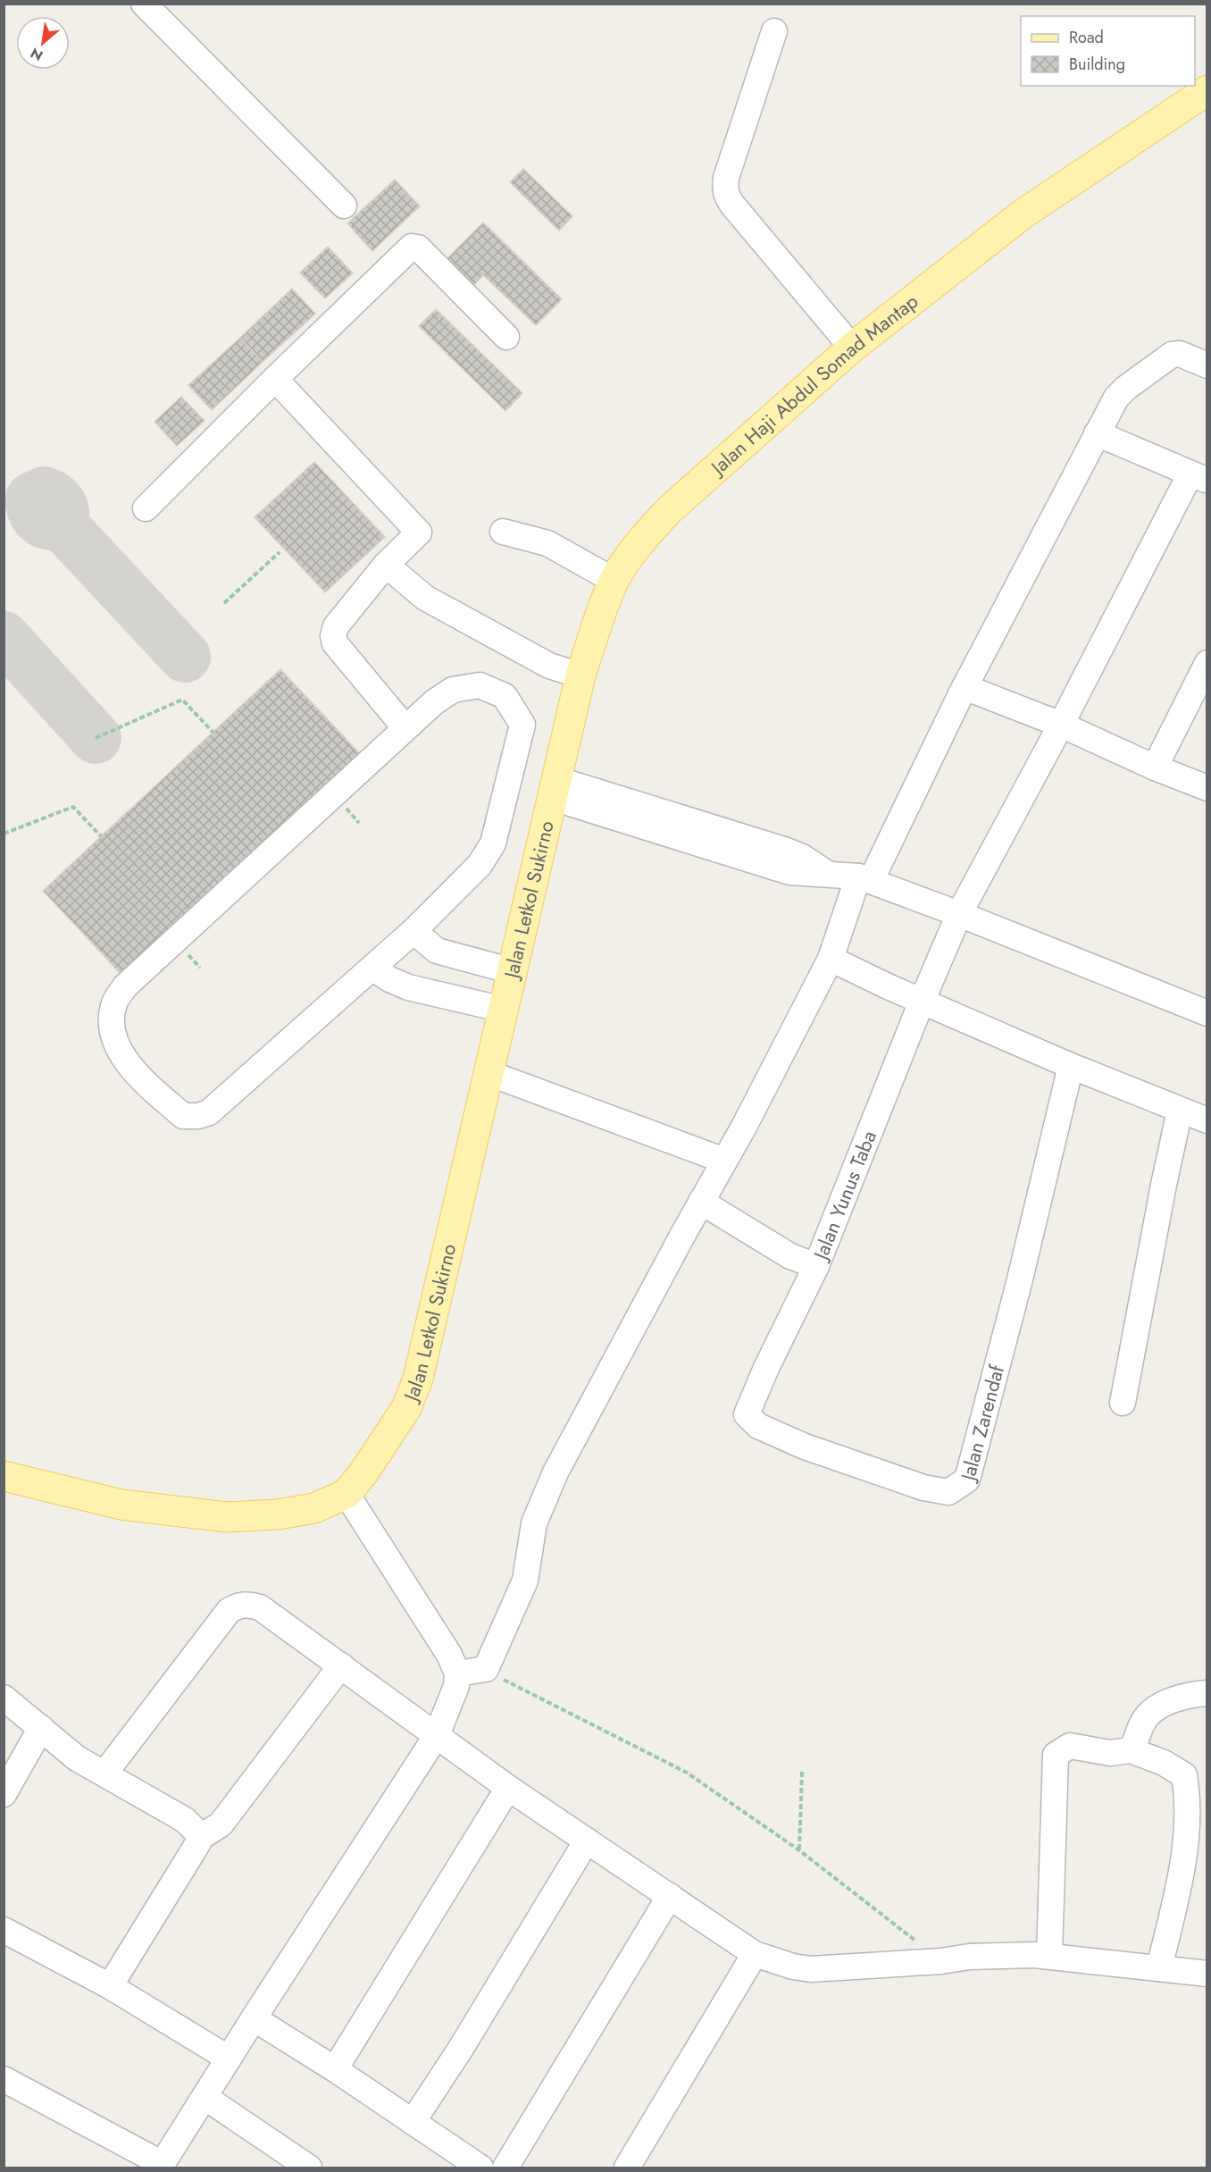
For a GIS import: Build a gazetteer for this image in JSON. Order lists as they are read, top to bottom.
{
  "streets": {
    "main road": ["Jalan Haji Abdul Somad Mantap", "Jalan Letkol Sukirno"],
    "street": ["Jalan Yunus Taba", "Jalan Zarendaf"]
  },
  "crossings": [
    ["Jalan Haji Abdul Somad Mantap", "Jalan Letkol Sukirno"],
    ["Jalan Yunus Taba", "Jalan Zarendaf"]
  ],
  "legend": ["Road", "Building"],
  "north": "bottom left"
}
